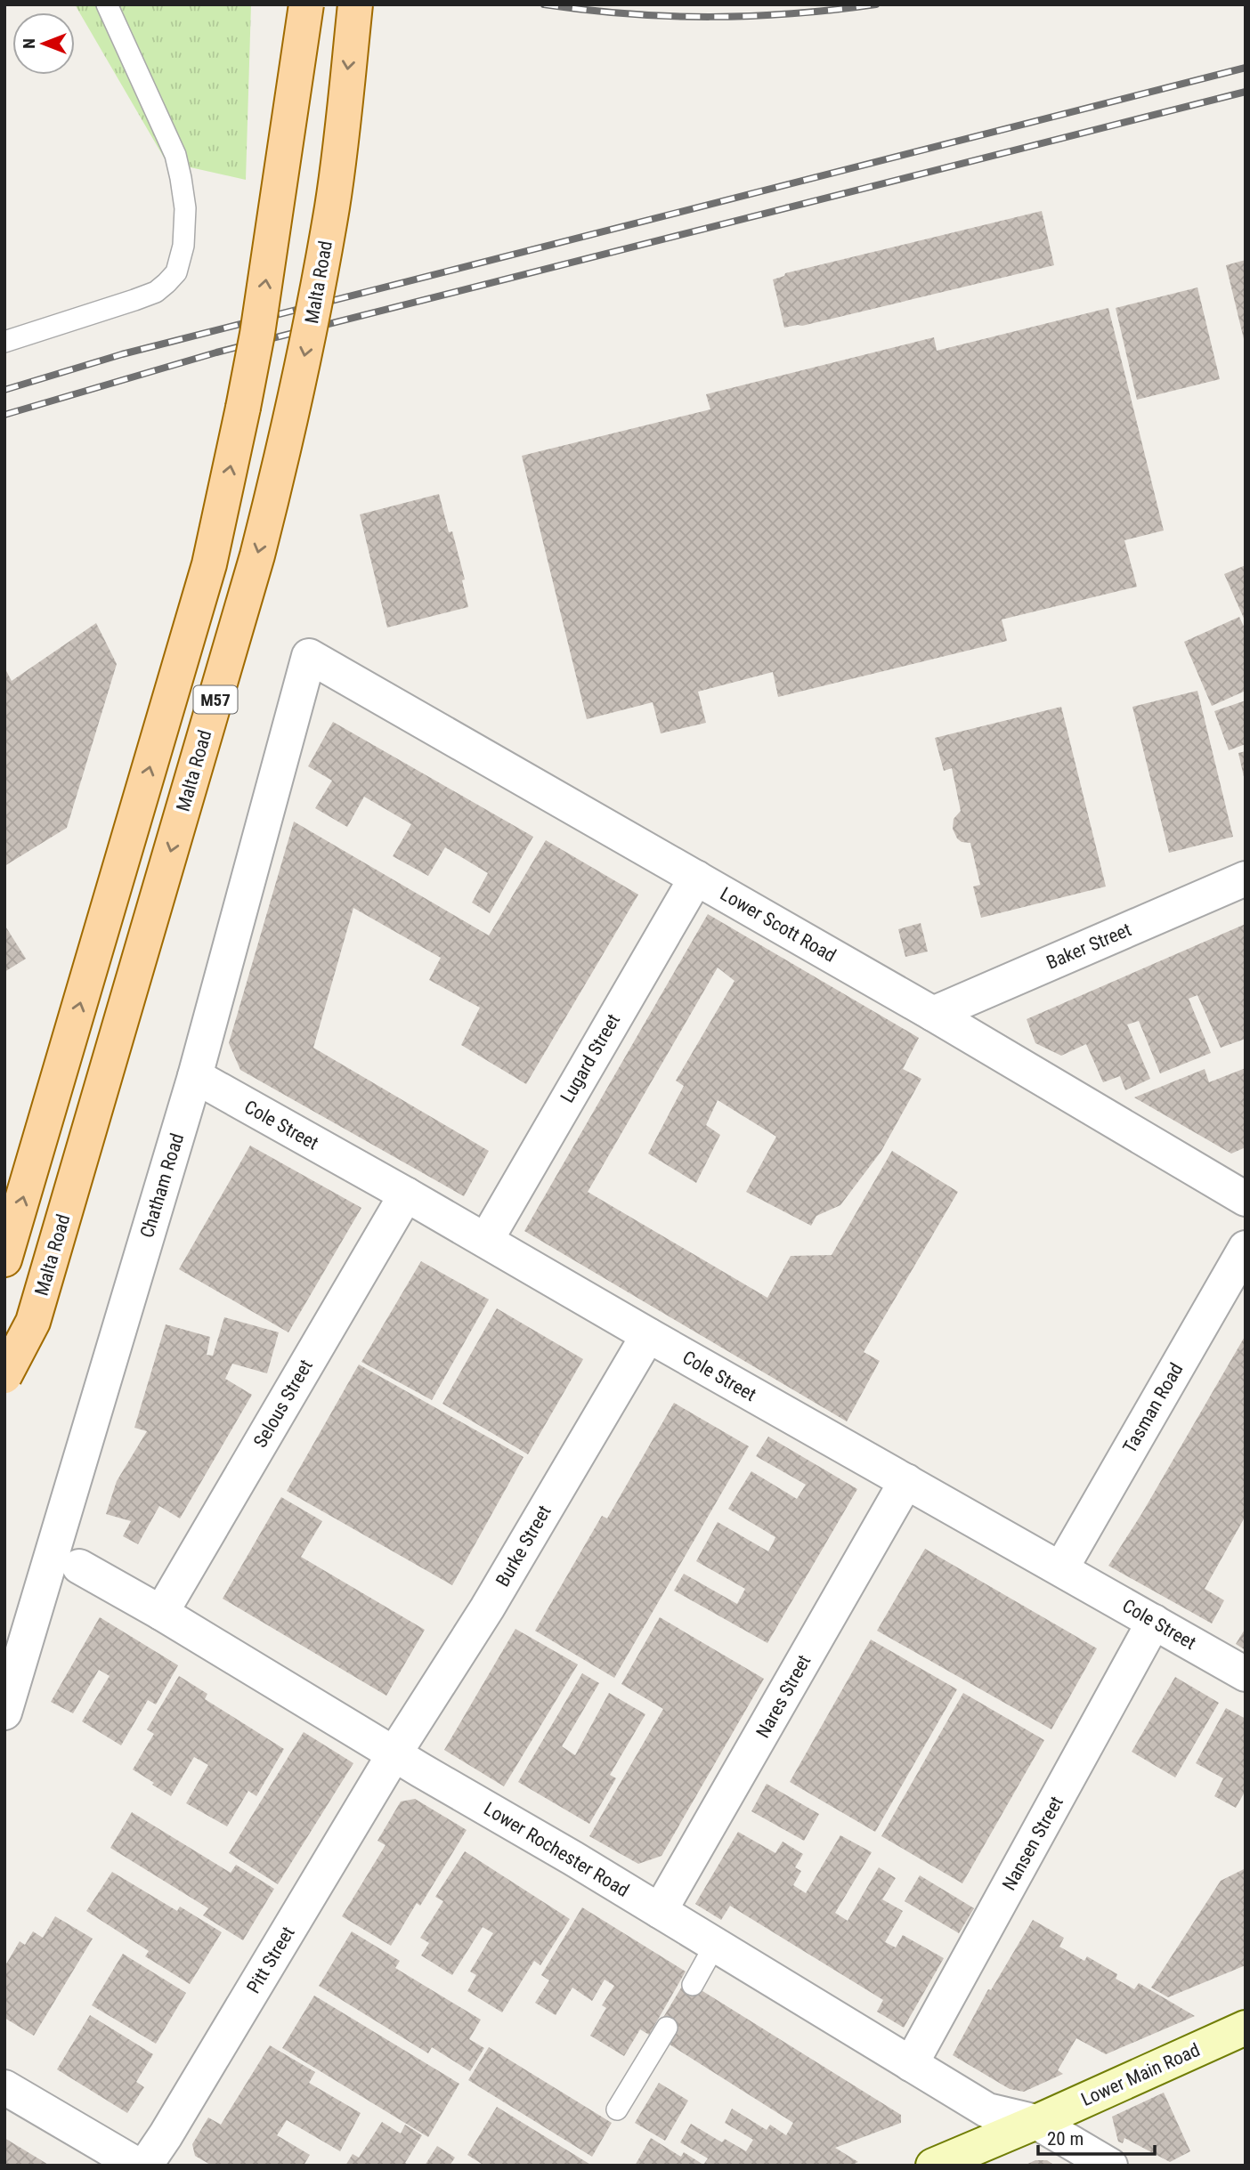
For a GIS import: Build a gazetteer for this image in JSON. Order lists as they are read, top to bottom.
{
  "streets": {
    "main road": ["Malta Road", "M57"],
    "street": [
      "Lower Scott Road",
      "Baker Street",
      "Lugard Street",
      "Cole Street",
      "Chatham Road",
      "Selous Street",
      "Tasman Road",
      "Burke Street",
      "Nares Street",
      "Nansen Street",
      "Lower Rochester Road",
      "Pitt Street",
      "Lower Main Road"
    ]
  },
  "crossings": [
    ["Lower Scott Road", "Baker Street"],
    ["Lower Scott Road", "Lugard Street"],
    ["Lower Scott Road", "Chatham Road"],
    ["Lugard Street", "Cole Street"],
    ["Cole Street", "Chatham Road"],
    ["Cole Street", "Selous Street"],
    ["Cole Street", "Tasman Road"],
    ["Cole Street", "Burke Street"],
    ["Cole Street", "Nares Street"],
    ["Cole Street", "Nansen Street"],
    ["Selous Street", "Lower Rochester Road"],
    ["Burke Street", "Lower Rochester Road"],
    ["Burke Street", "Pitt Street"],
    ["Nares Street", "Lower Rochester Road"],
    ["Nansen Street", "Lower Rochester Road"],
    ["Lower Rochester Road", "Pitt Street"],
    ["Lower Rochester Road", "Lower Main Road"]
  ],
  "scale_bar": "20 m",
  "north": "left"
}
